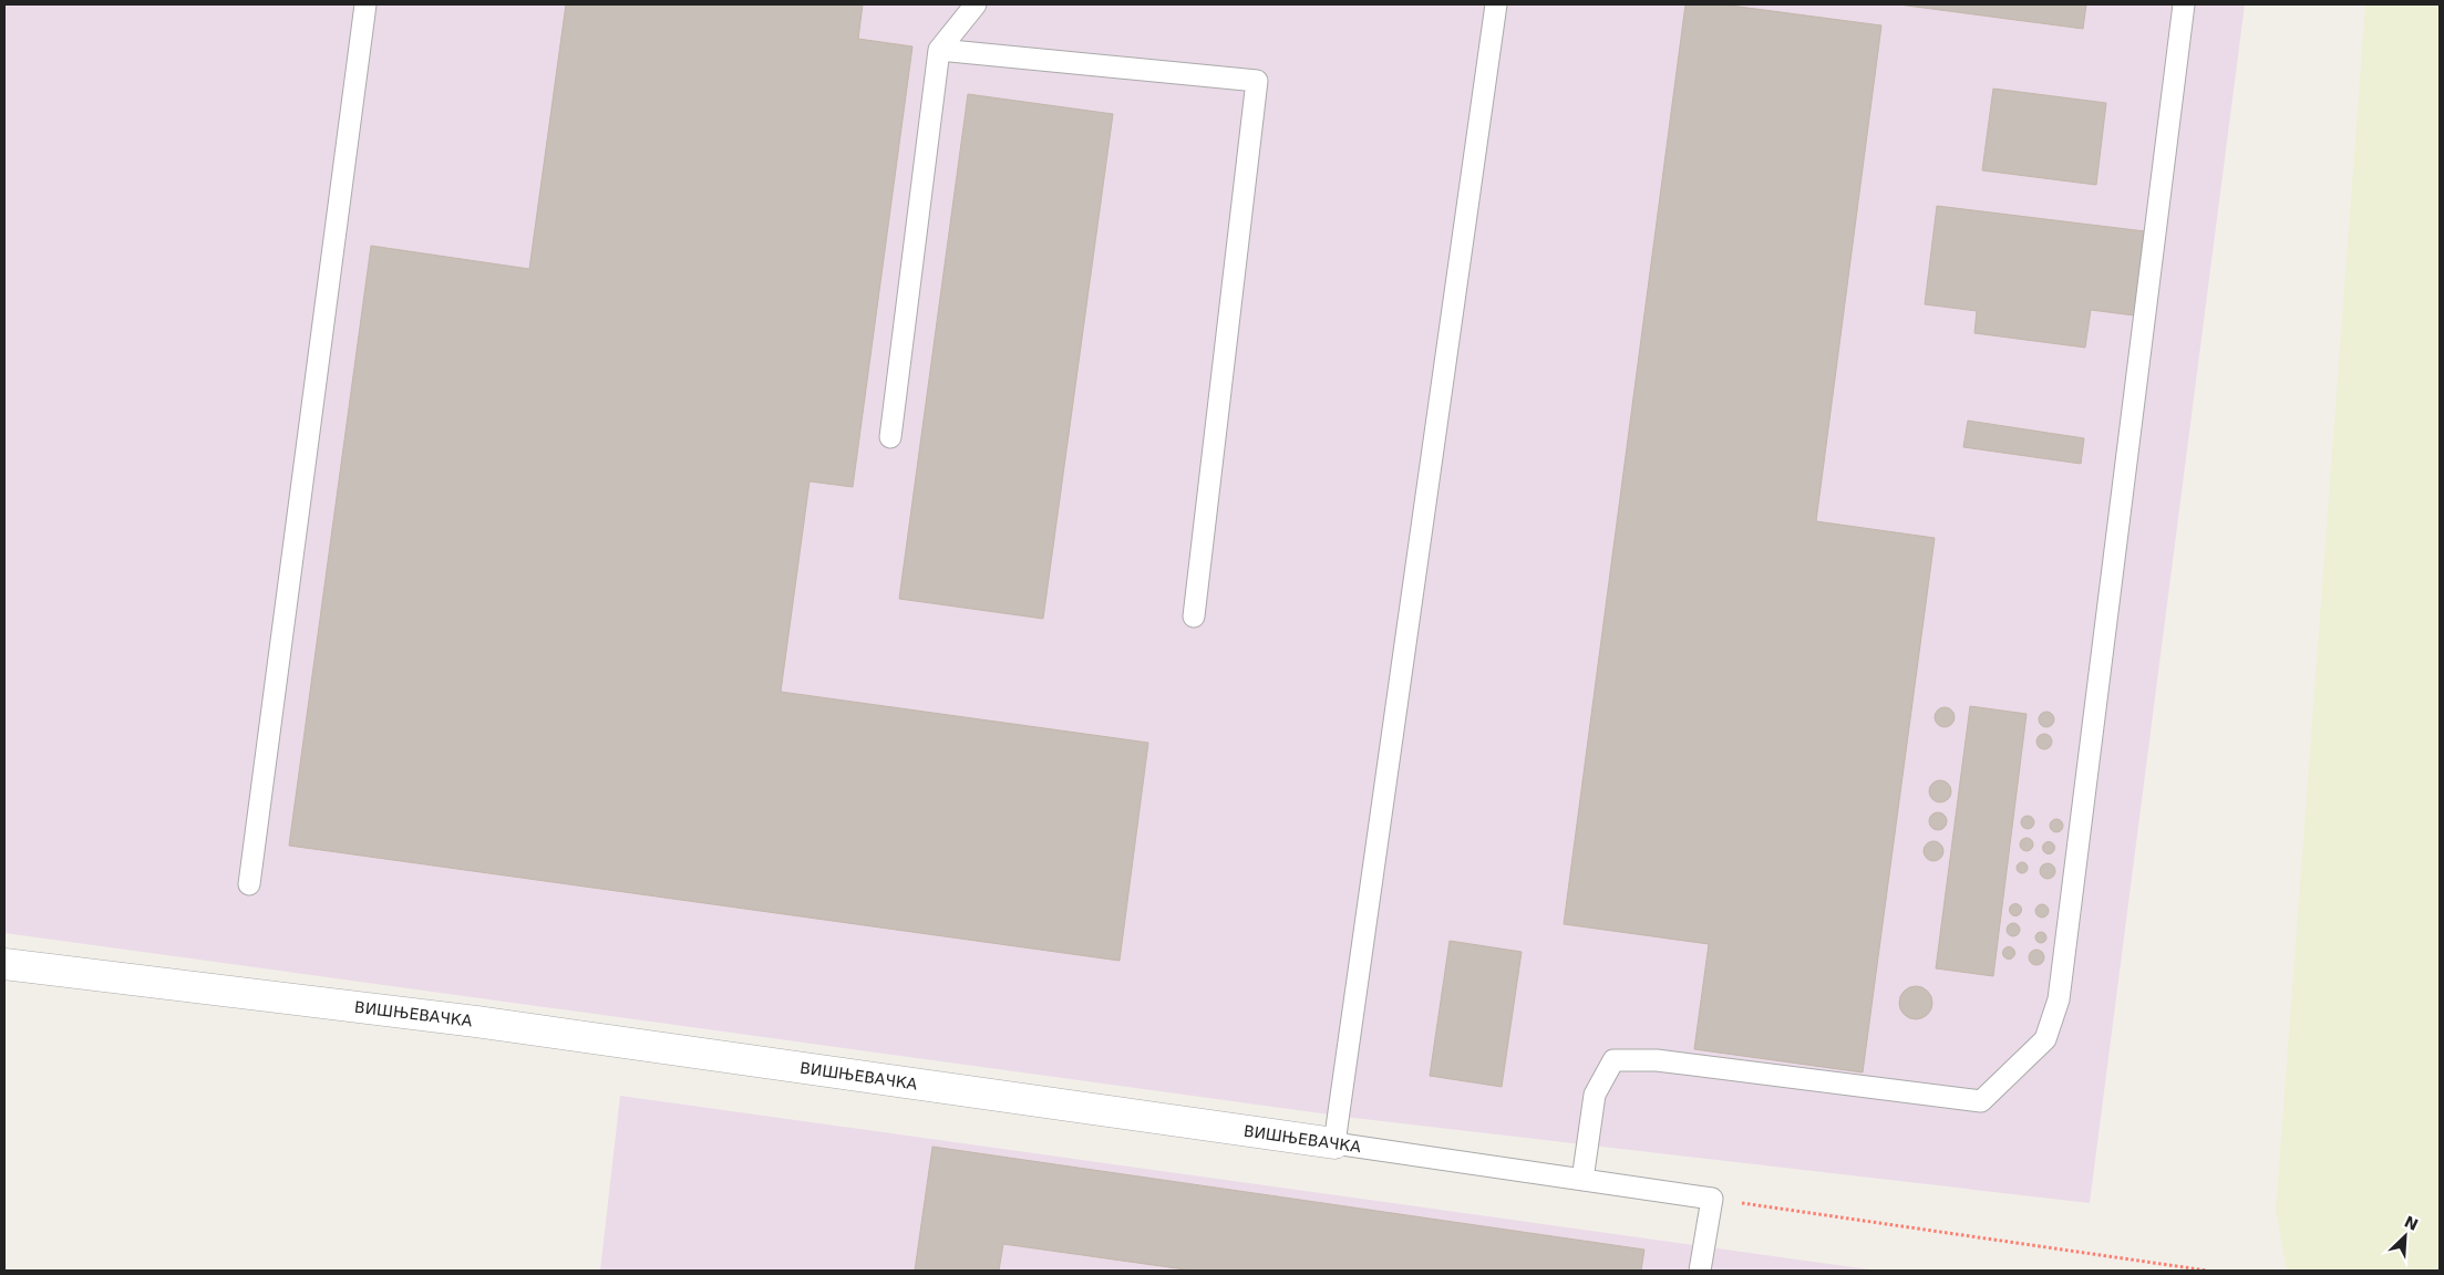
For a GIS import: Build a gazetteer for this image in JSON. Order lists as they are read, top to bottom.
{
  "streets": {
    "street": ["ВИШЊЕВАЧКА"]
  },
  "north": "top right"
}
